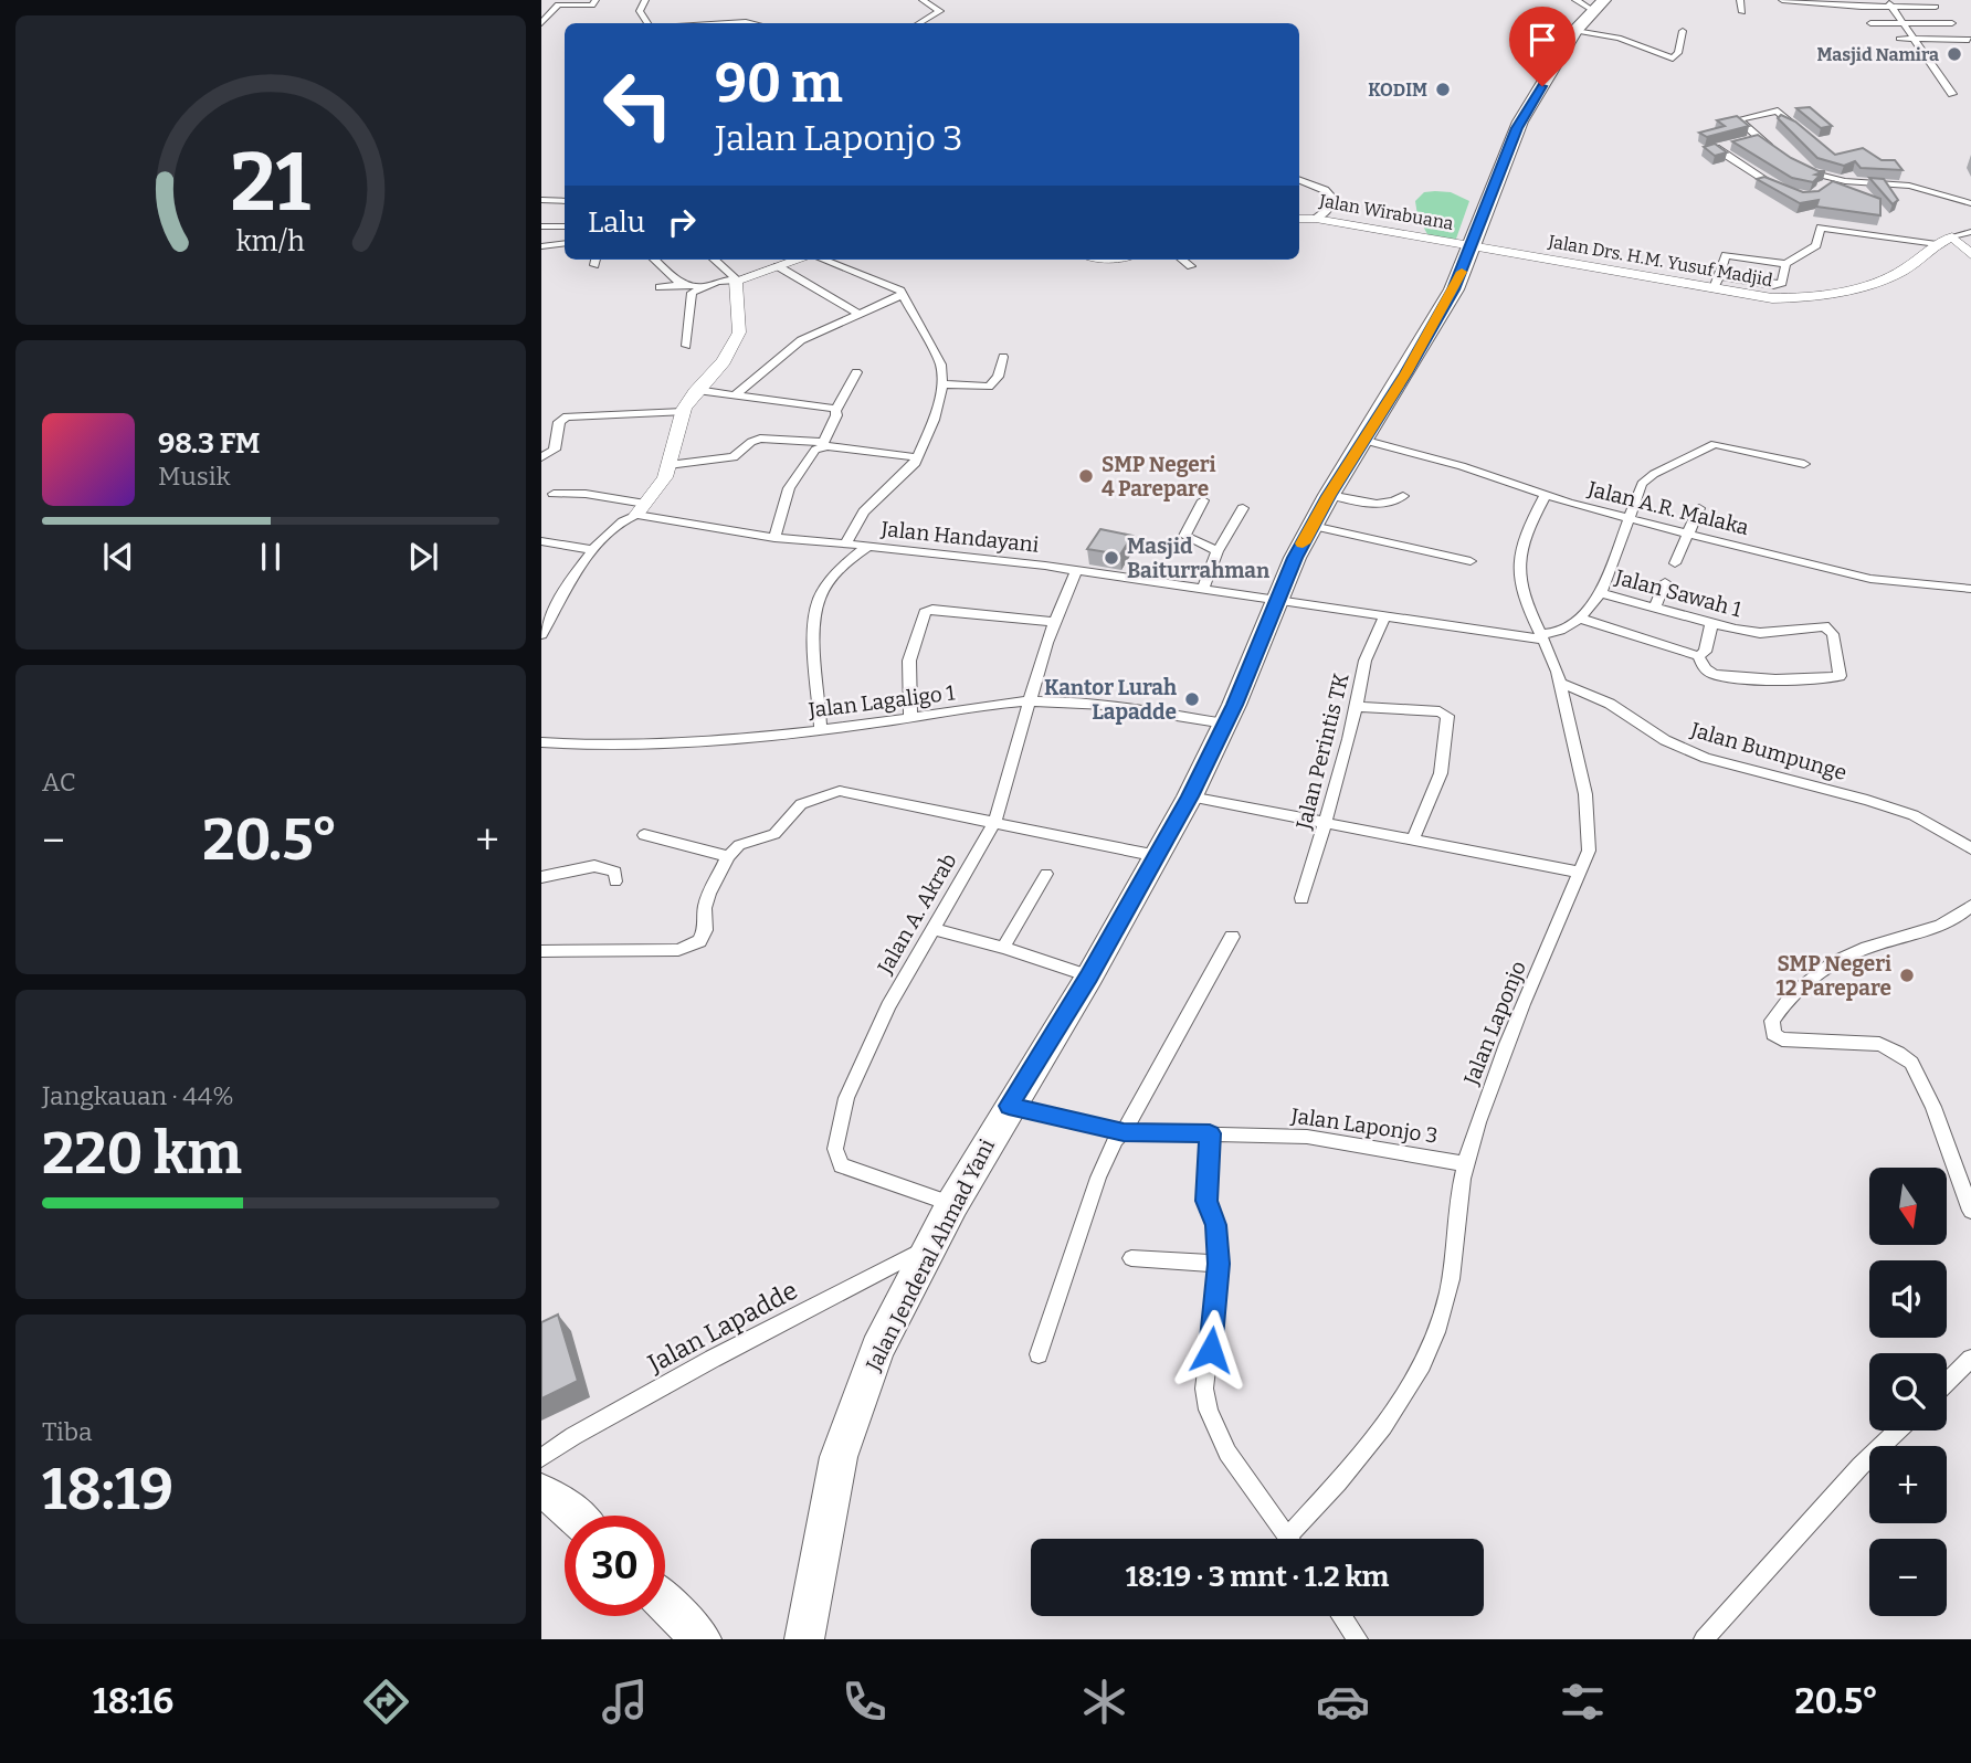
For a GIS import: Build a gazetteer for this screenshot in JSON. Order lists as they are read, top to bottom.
{
  "streets": {
    "highway": ["Jalan Jenderal Ahmad Yani"],
    "street": [
      "Jalan Wirabuana",
      "Jalan Drs. H.M. Yusuf Madjid",
      "Jalan A.R. Malaka",
      "Jalan Handayani",
      "Jalan Sawah 1",
      "Jalan Lagaligo 1",
      "Jalan Perintis TK",
      "Jalan Bumpunge",
      "Jalan A. Akrab",
      "Jalan Laponjo",
      "Jalan Laponjo 3",
      "Jalan Lapadde"
    ]
  },
  "crossings": [
    ["Jalan Wirabuana", "Jalan Drs. H.M. Yusuf Madjid"],
    ["Jalan Wirabuana", "Jalan Jenderal Ahmad Yani"],
    ["Jalan Drs. H.M. Yusuf Madjid", "Jalan Jenderal Ahmad Yani"],
    ["Jalan A.R. Malaka", "Jalan Sawah 1"],
    ["Jalan A.R. Malaka", "Jalan Laponjo"],
    ["Jalan A.R. Malaka", "Jalan Jenderal Ahmad Yani"],
    ["Jalan Handayani", "Jalan Perintis TK"],
    ["Jalan Handayani", "Jalan A. Akrab"],
    ["Jalan Handayani", "Jalan Laponjo"],
    ["Jalan Handayani", "Jalan Jenderal Ahmad Yani"],
    ["Jalan Lagaligo 1", "Jalan A. Akrab"],
    ["Jalan Lagaligo 1", "Jalan Jenderal Ahmad Yani"],
    ["Jalan Bumpunge", "Jalan Laponjo"],
    ["Jalan A. Akrab", "Jalan Jenderal Ahmad Yani"],
    ["Jalan Laponjo", "Jalan Laponjo 3"],
    ["Jalan Laponjo 3", "Jalan Jenderal Ahmad Yani"],
    ["Jalan Jenderal Ahmad Yani", "Jalan Lapadde"]
  ],
  "places": [
    "Masjid Namira",
    "KODIM",
    "SMP Negeri 4 Parepare",
    "Masjid Baiturrahman",
    "Kantor Lurah Lapadde",
    "SMP Negeri 12 Parepare"
  ],
  "north": "bottom",
  "page": {
    "turn": ["90 m", "Jalan Laponjo 3"],
    "then": "Lalu",
    "song": ["98.3 FM", "Musik"],
    "tile": [
      "AC",
      ["Jangkauan · 44%", "220 km"],
      ["Tiba", "18:19"]
    ],
    "heat": ["−", "20.5°", "+"],
    "map_buttons": ["+", "−"],
    "limit": "30",
    "trip": "18:19 · 3 mnt · 1.2 km",
    "tabs": ["18:16", "20.5°"],
    "gauge": ["21", "km/h"]
  }
}
